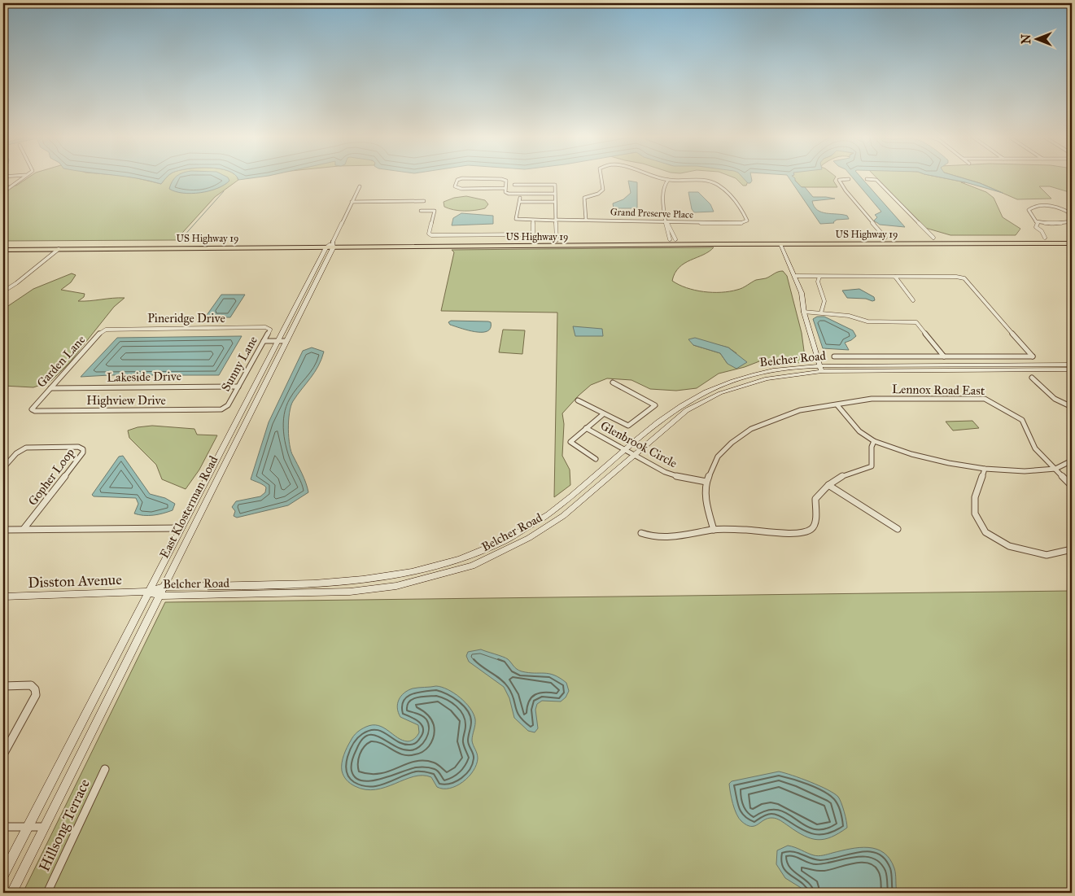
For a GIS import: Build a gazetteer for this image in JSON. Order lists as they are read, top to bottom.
{
  "streets": {
    "highway": ["US Highway 19"],
    "main road": ["Belcher Road", "East Klosterman Road", "Disston Avenue"],
    "street": [
      "Grand Preserve Place",
      "Pineridge Drive",
      "Garden Lane",
      "Sunny Lane",
      "Lakeside Drive",
      "Lennox Road East",
      "Highview Drive",
      "Glenbrook Circle",
      "Gopher Loop",
      "Hillsong Terrace"
    ]
  },
  "crossings": [
    ["US Highway 19", "East Klosterman Road"],
    ["Pineridge Drive", "Garden Lane"],
    ["Pineridge Drive", "Sunny Lane"],
    ["Belcher Road", "Glenbrook Circle"],
    ["Belcher Road", "East Klosterman Road"],
    ["Belcher Road", "Disston Avenue"],
    ["Garden Lane", "Lakeside Drive"],
    ["Garden Lane", "Highview Drive"],
    ["Sunny Lane", "Lakeside Drive"],
    ["Sunny Lane", "Highview Drive"],
    ["Lennox Road East", "Glenbrook Circle"],
    ["East Klosterman Road", "Disston Avenue"]
  ],
  "north": "left"
}
